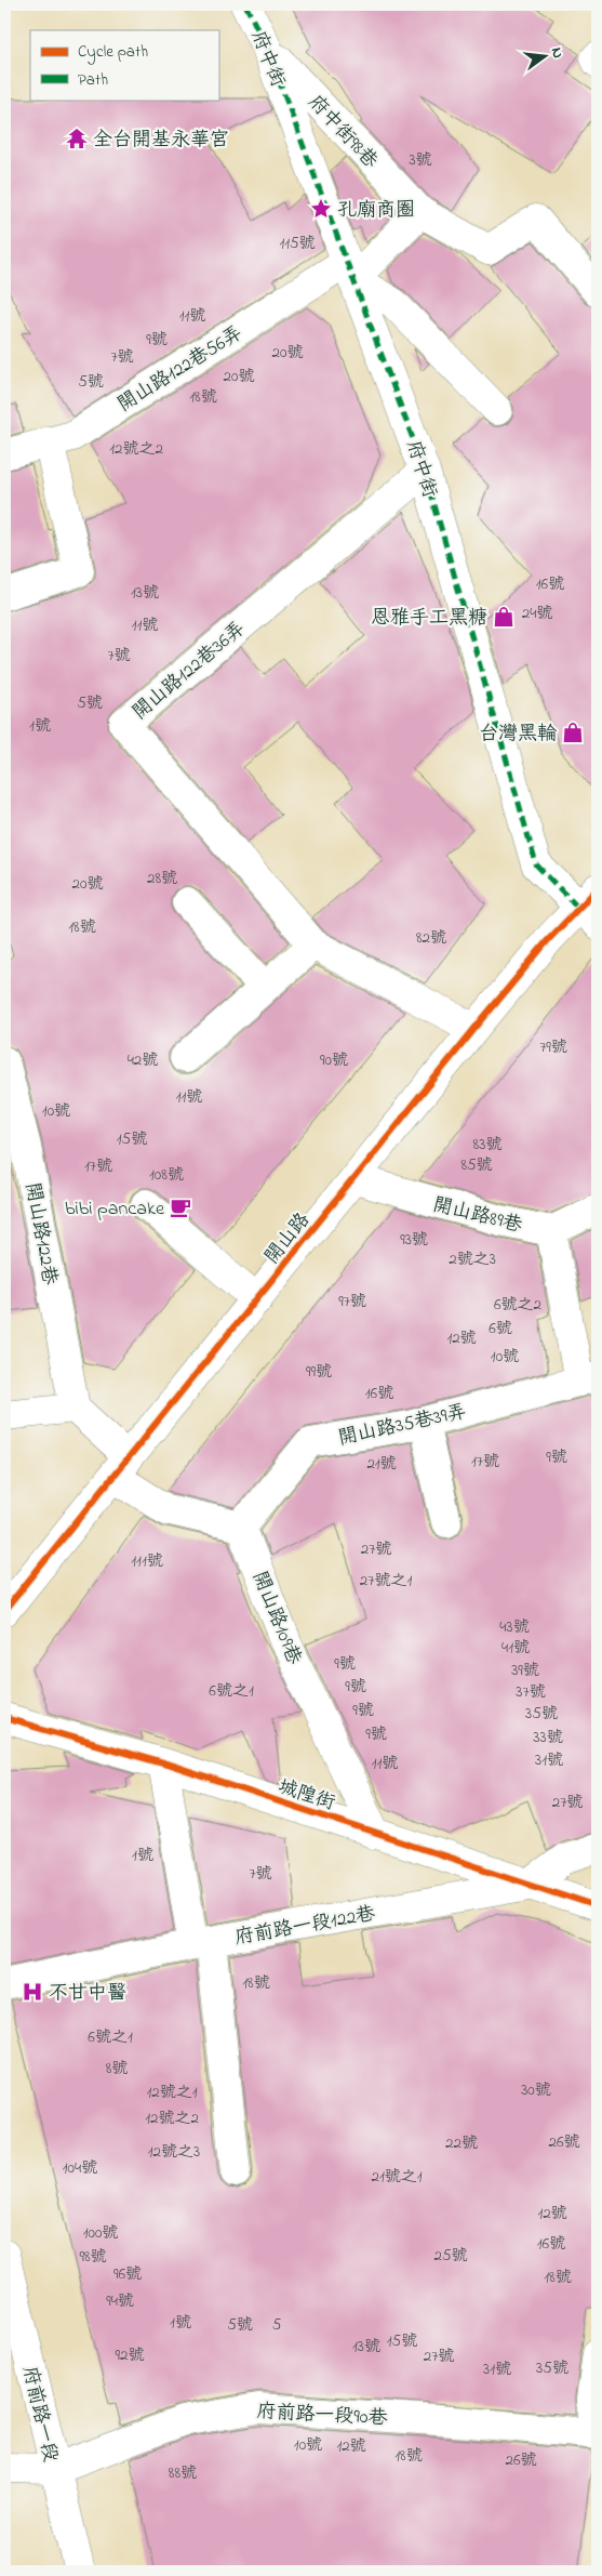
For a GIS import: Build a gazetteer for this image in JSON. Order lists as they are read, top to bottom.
{
  "streets": {
    "street": [
      "府中街",
      "府中街98巷",
      "開山路122巷56弄",
      "開山路122巷36弄",
      "開山路89巷",
      "開山路122巷",
      "開山路",
      "開山路35巷39弄",
      "開山路109巷",
      "城隍街",
      "府前路一段122巷",
      "府前路一段",
      "府前路一段90巷"
    ]
  },
  "crossings": [
    ["府中街", "府中街98巷"],
    ["府中街", "開山路122巷56弄"],
    ["府中街", "開山路122巷36弄"],
    ["府中街", "開山路"],
    ["開山路122巷36弄", "開山路"],
    ["開山路89巷", "開山路"],
    ["開山路35巷39弄", "開山路109巷"],
    ["開山路109巷", "城隍街"],
    ["城隍街", "府前路一段122巷"],
    ["府前路一段", "府前路一段90巷"]
  ],
  "places": {
    "temple": ["全台開基永華宮"],
    "place": ["孔廟商圈"],
    "shop": ["恩雅手工黑糖", "台灣黑輪"],
    "cafe": ["bibi pancake"],
    "hospital": ["不甘中醫"]
  },
  "house_numbers": [
    "3號",
    "115號",
    "11號",
    "9號",
    "20號",
    "7號",
    "20號",
    "5號",
    "18號",
    "12號之2",
    "16號",
    "13號",
    "24號",
    "11號",
    "7號",
    "5號",
    "1號",
    "28號",
    "20號",
    "18號",
    "82號",
    "79號",
    "42號",
    "90號",
    "11號",
    "10號",
    "15號",
    "83號",
    "85號",
    "17號",
    "108號",
    "93號",
    "2號之3",
    "97號",
    "6號之2",
    "6號",
    "12號",
    "10號",
    "99號",
    "16號",
    "9號",
    "17號",
    "21號",
    "27號",
    "111號",
    "27號之1",
    "43號",
    "41號",
    "9號",
    "39號",
    "9號",
    "6號之1",
    "37號",
    "9號",
    "35號",
    "9號",
    "33號",
    "31號",
    "11號",
    "27號",
    "1號",
    "7號",
    "18號",
    "6號之1",
    "8號",
    "30號",
    "12號之1",
    "12號之2",
    "26號",
    "22號",
    "12號之3",
    "104號",
    "21號之1",
    "12號",
    "100號",
    "16號",
    "25號",
    "98號",
    "96號",
    "18號",
    "94號",
    "1號",
    "5號",
    "5",
    "15號",
    "13號",
    "92號",
    "27號",
    "35號",
    "31號",
    "10號",
    "12號",
    "18號",
    "26號",
    "88號"
  ],
  "legend": ["Cycle path", "Path"],
  "north": "right"
}
